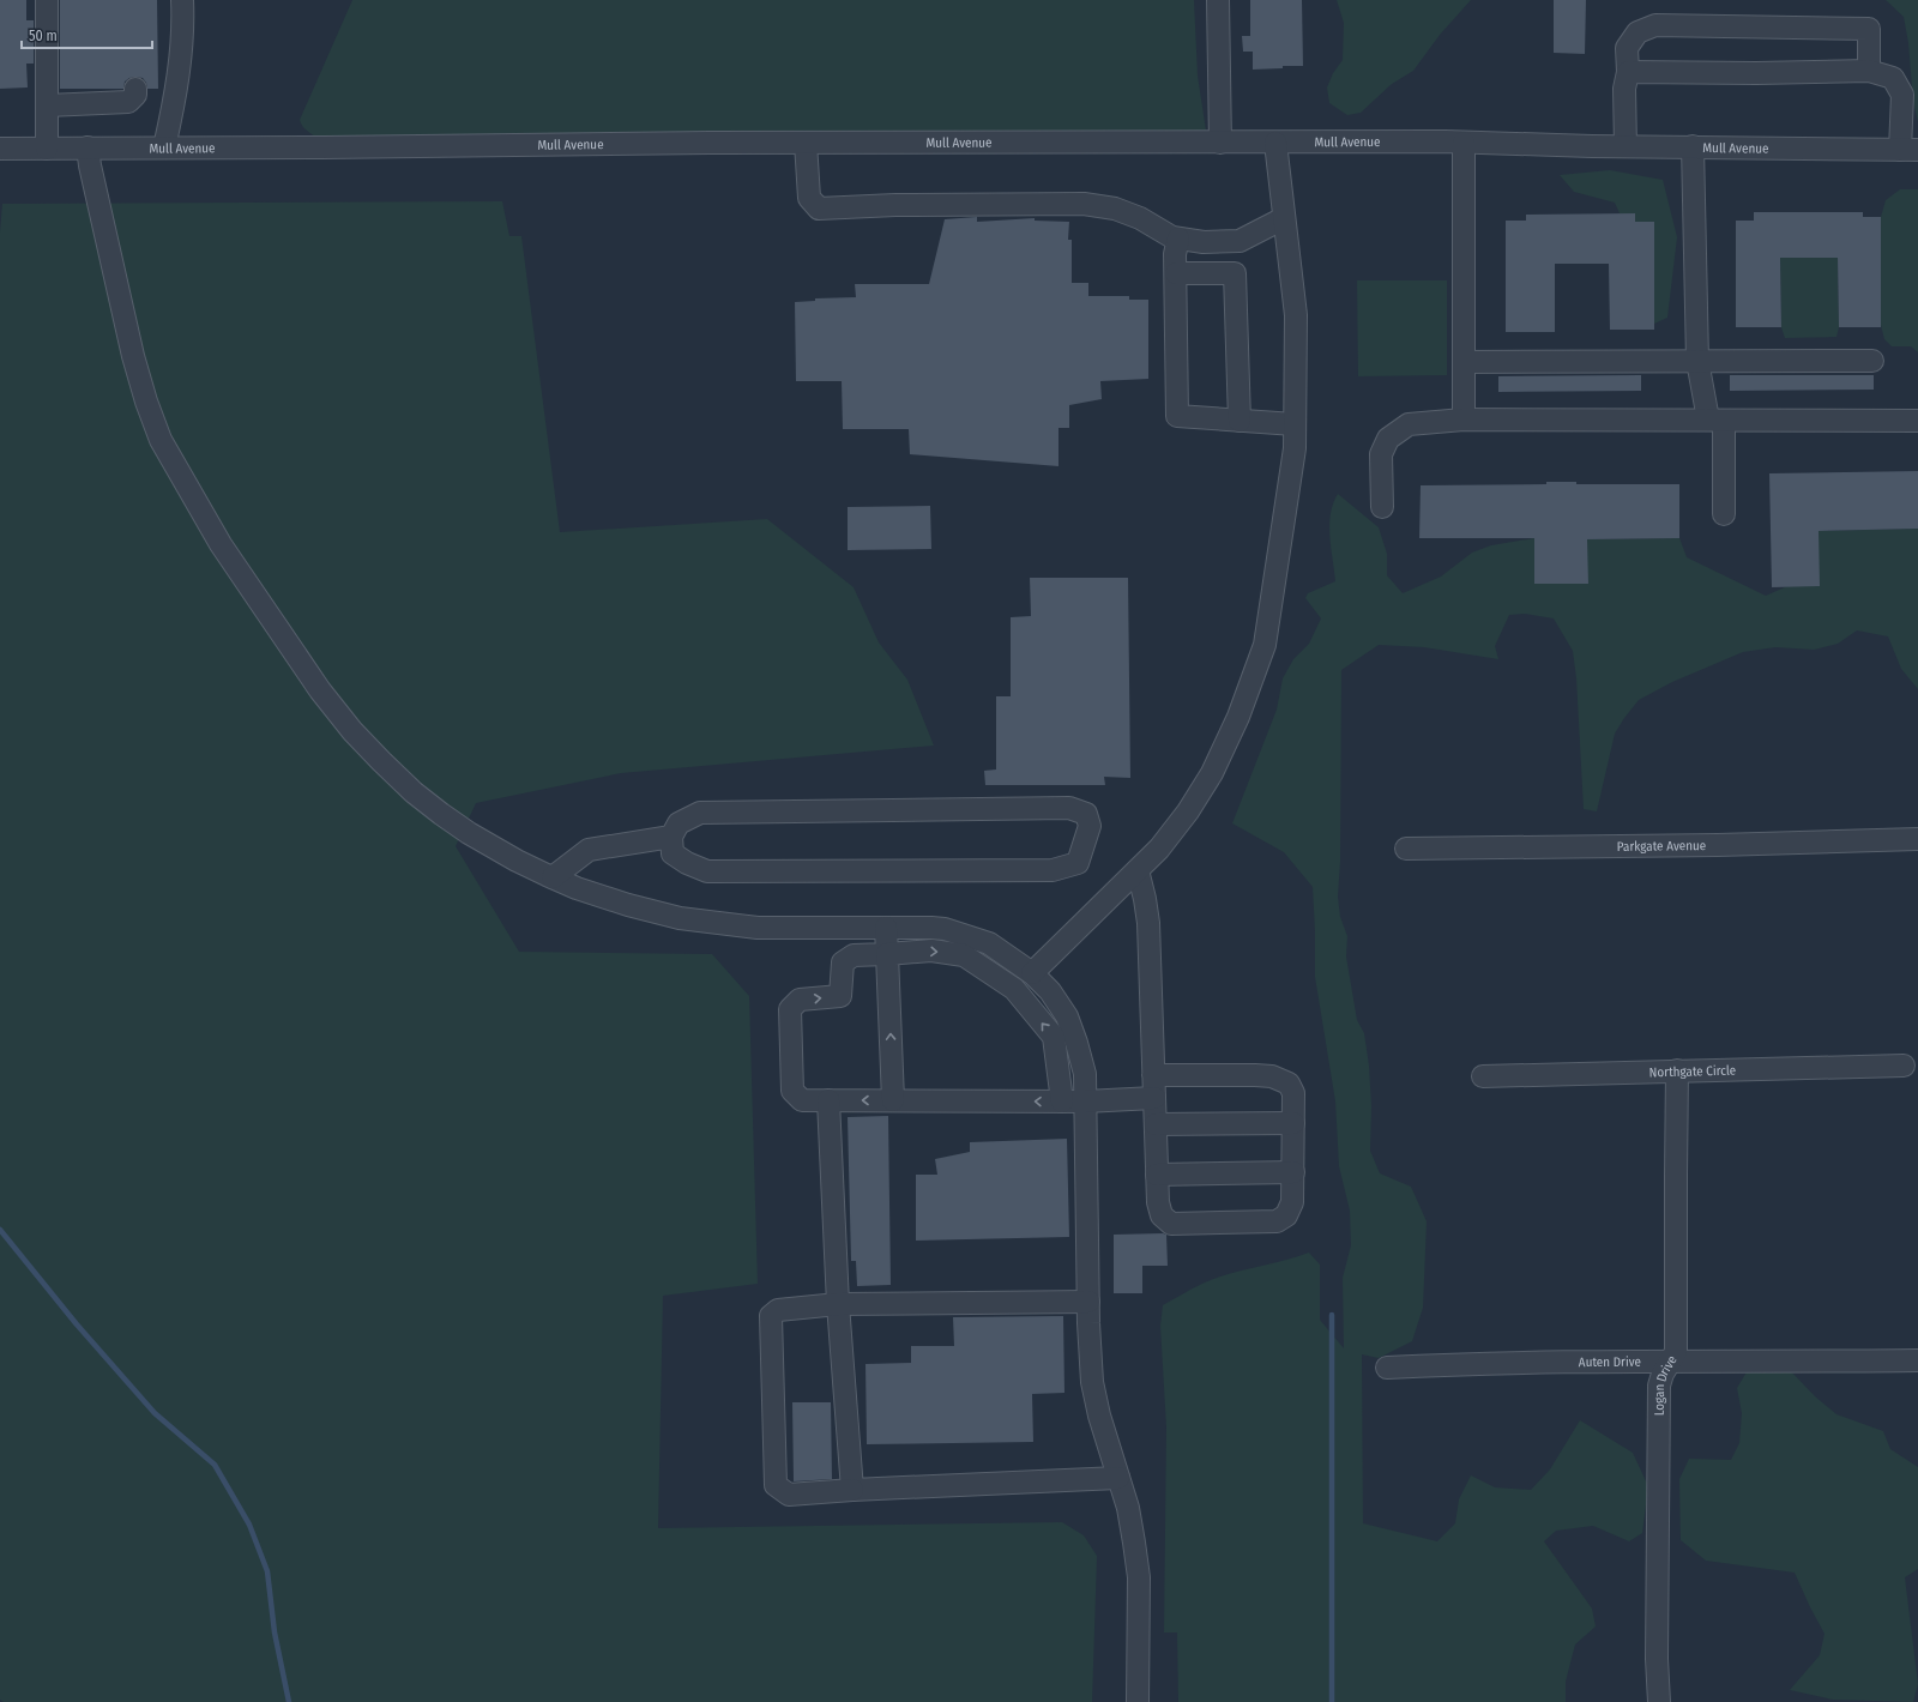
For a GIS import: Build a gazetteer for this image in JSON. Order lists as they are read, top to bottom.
{
  "streets": {
    "street": [
      "Mull Avenue",
      "Parkgate Avenue",
      "Northgate Circle",
      "Auten Drive",
      "Logan Drive"
    ]
  },
  "crossings": [
    ["Northgate Circle", "Logan Drive"],
    ["Auten Drive", "Logan Drive"]
  ],
  "scale_bar": "50 m"
}
